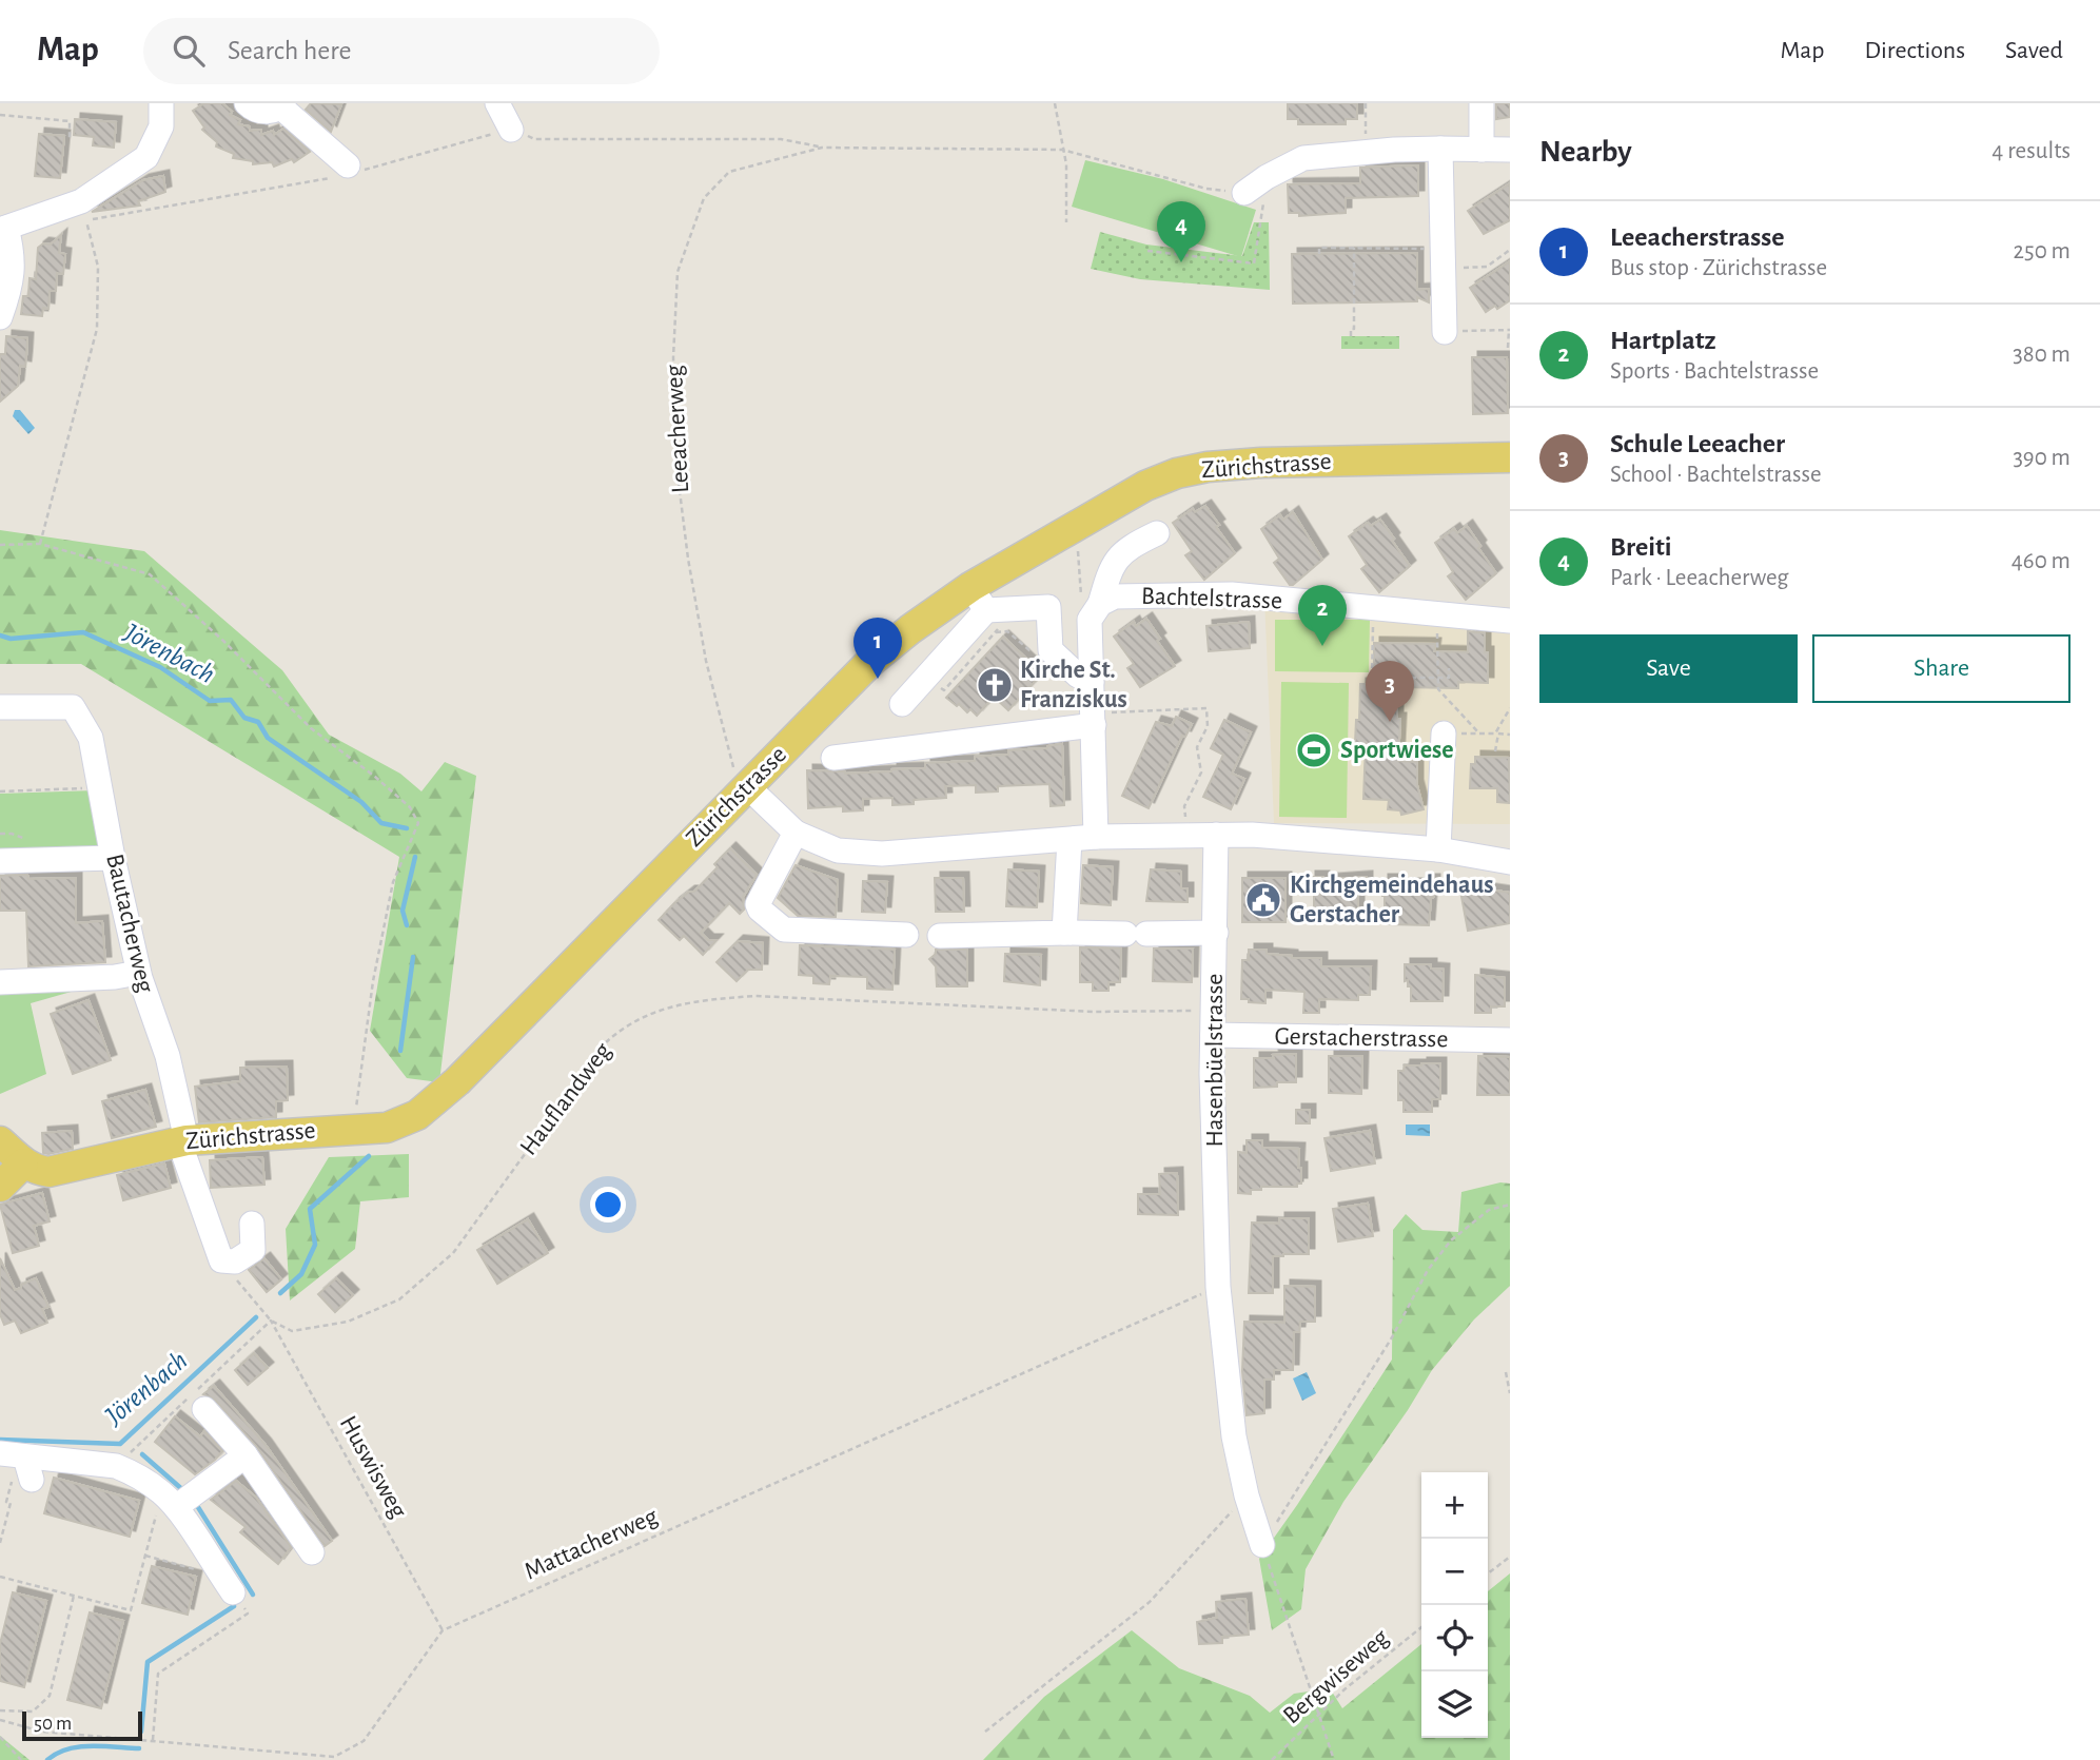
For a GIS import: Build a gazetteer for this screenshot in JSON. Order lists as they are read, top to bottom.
{
  "streets": {
    "main road": ["Zürichstrasse"],
    "street": [
      "Bachtelstrasse",
      "Bautacherweg",
      "Gerstacherstrasse",
      "Hasenbüelstrasse"
    ],
    "path": [
      "Leeacherweg",
      "Hauflandweg",
      "Huswisweg",
      "Mattacherweg",
      "Bergwiseweg"
    ]
  },
  "crossings": [
    ["Leeacherweg", "Zürichstrasse"],
    ["Zürichstrasse", "Bautacherweg"],
    ["Gerstacherstrasse", "Hasenbüelstrasse"],
    ["Gerstacherstrasse", "Hauflandweg"],
    ["Hasenbüelstrasse", "Hauflandweg"],
    ["Hasenbüelstrasse", "Mattacherweg"],
    ["Hauflandweg", "Huswisweg"],
    ["Huswisweg", "Mattacherweg"]
  ],
  "water": ["Jörenbach"],
  "places": {
    "church": ["Kirche St. Franziskus"],
    "sports": ["Sportwiese"],
    "public building": ["Kirchgemeindehaus Gerstacher"]
  },
  "scale_bar": "50 m",
  "page": {
    "header": "Map",
    "search": "Search here",
    "nav": ["Map", "Directions", "Saved"],
    "heading": ["Nearby", "4 results"],
    "list": [
      {
        "mark": "1",
        "name": "Leeacherstrasse",
        "note": "Bus stop · Zürichstrasse",
        "value": "250 m"
      },
      {
        "mark": "2",
        "name": "Hartplatz",
        "note": "Sports · Bachtelstrasse",
        "value": "380 m"
      },
      {
        "mark": "3",
        "name": "Schule Leeacher",
        "note": "School · Bachtelstrasse",
        "value": "390 m"
      },
      {
        "mark": "4",
        "name": "Breiti",
        "note": "Park · Leeacherweg",
        "value": "460 m"
      }
    ],
    "pins": [
      "4",
      "2",
      "1",
      "3"
    ],
    "buttons": ["Save", "Share"],
    "map_buttons": ["+", "−"],
    "scale": "50 m"
  }
}
